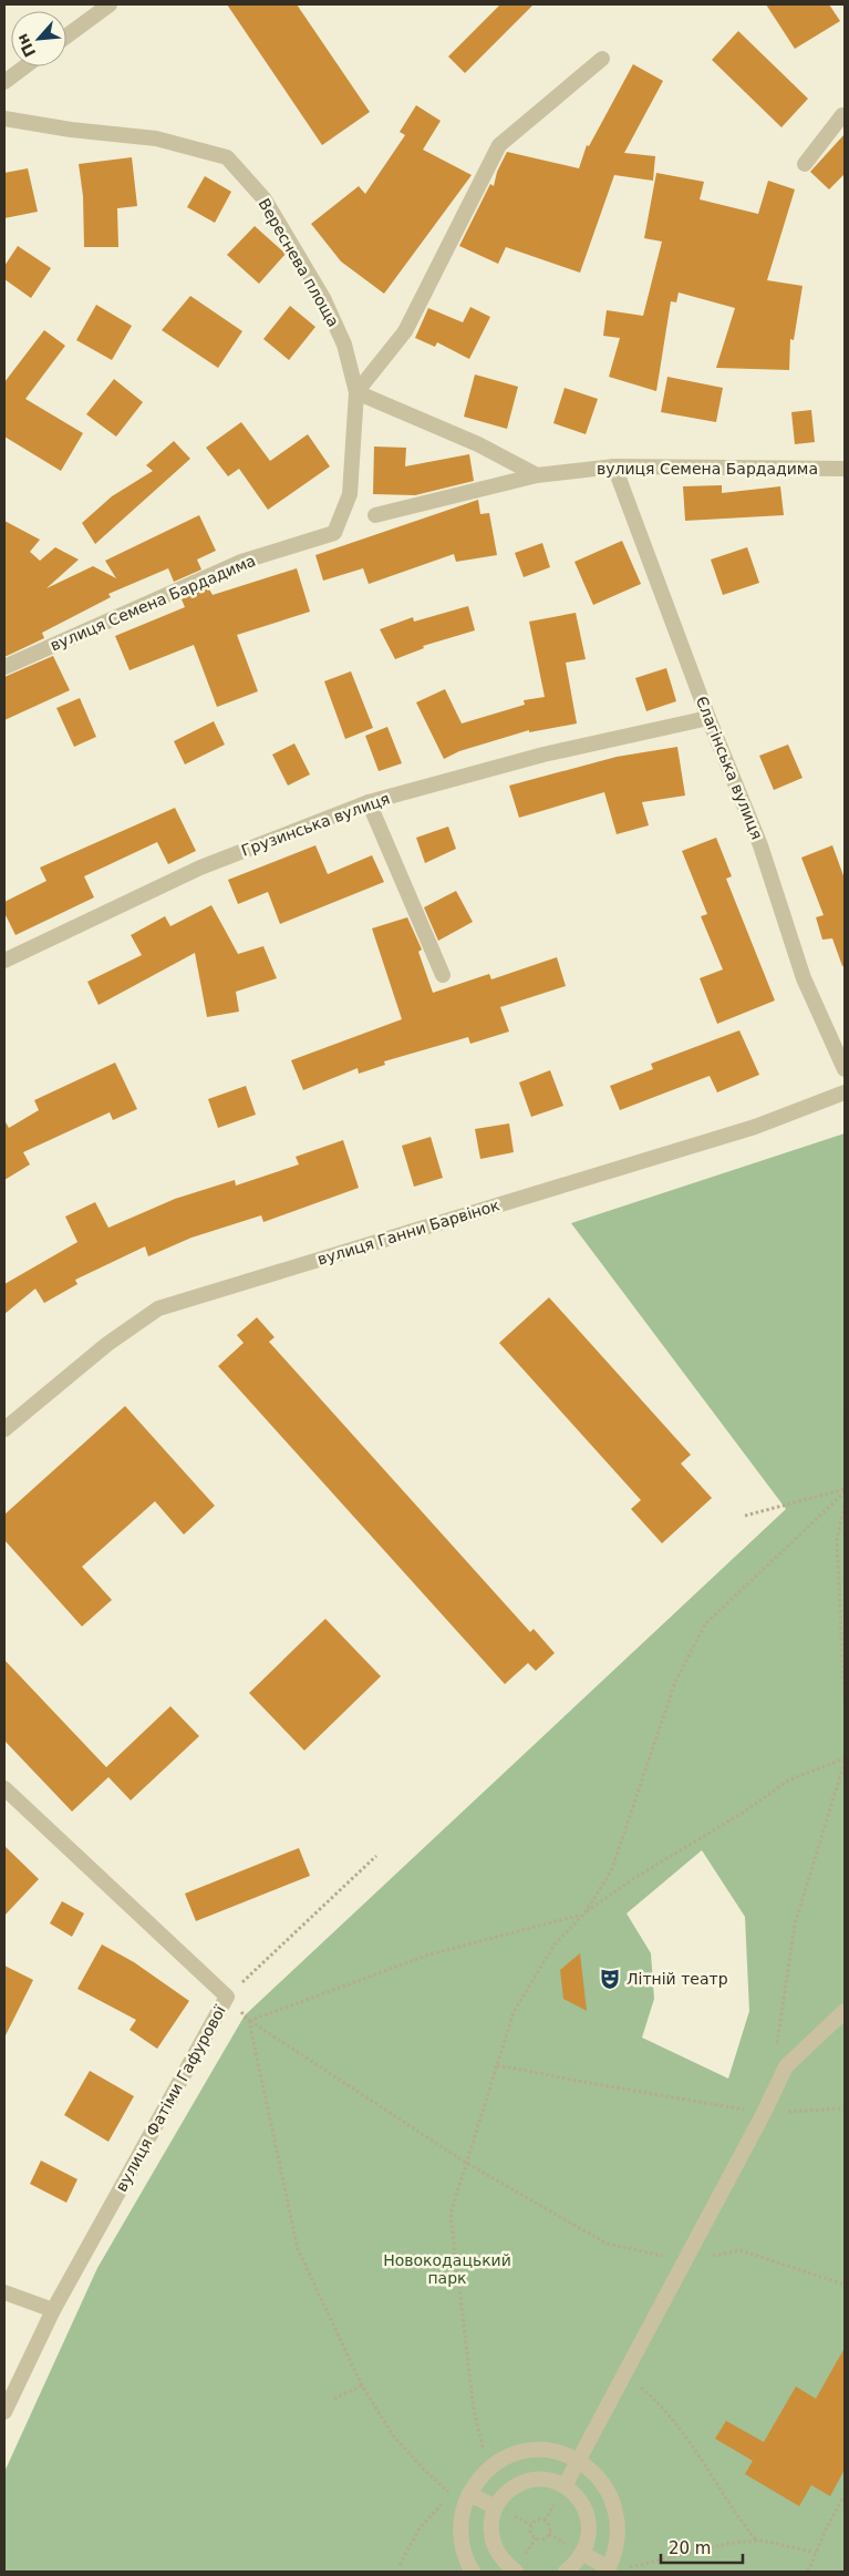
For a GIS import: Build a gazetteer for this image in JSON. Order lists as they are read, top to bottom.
{
  "streets": {
    "street": [
      "Вереснева площа",
      "вулиця Семена Бардадима",
      "Єлагінська вулиця",
      "Грузинська вулиця",
      "вулиця Ганни Барвінок",
      "вулиця Фатіми Гафурової"
    ]
  },
  "crossings": [
    ["Вереснева площа", "вулиця Семена Бардадима"],
    ["вулиця Семена Бардадима", "Єлагінська вулиця"],
    ["Єлагінська вулиця", "Грузинська вулиця"]
  ],
  "parks": ["Новокодацький парк"],
  "places": {
    "theatre": ["Лiтнiй театр"]
  },
  "scale_bar": "20 m",
  "north": "bottom left"
}
